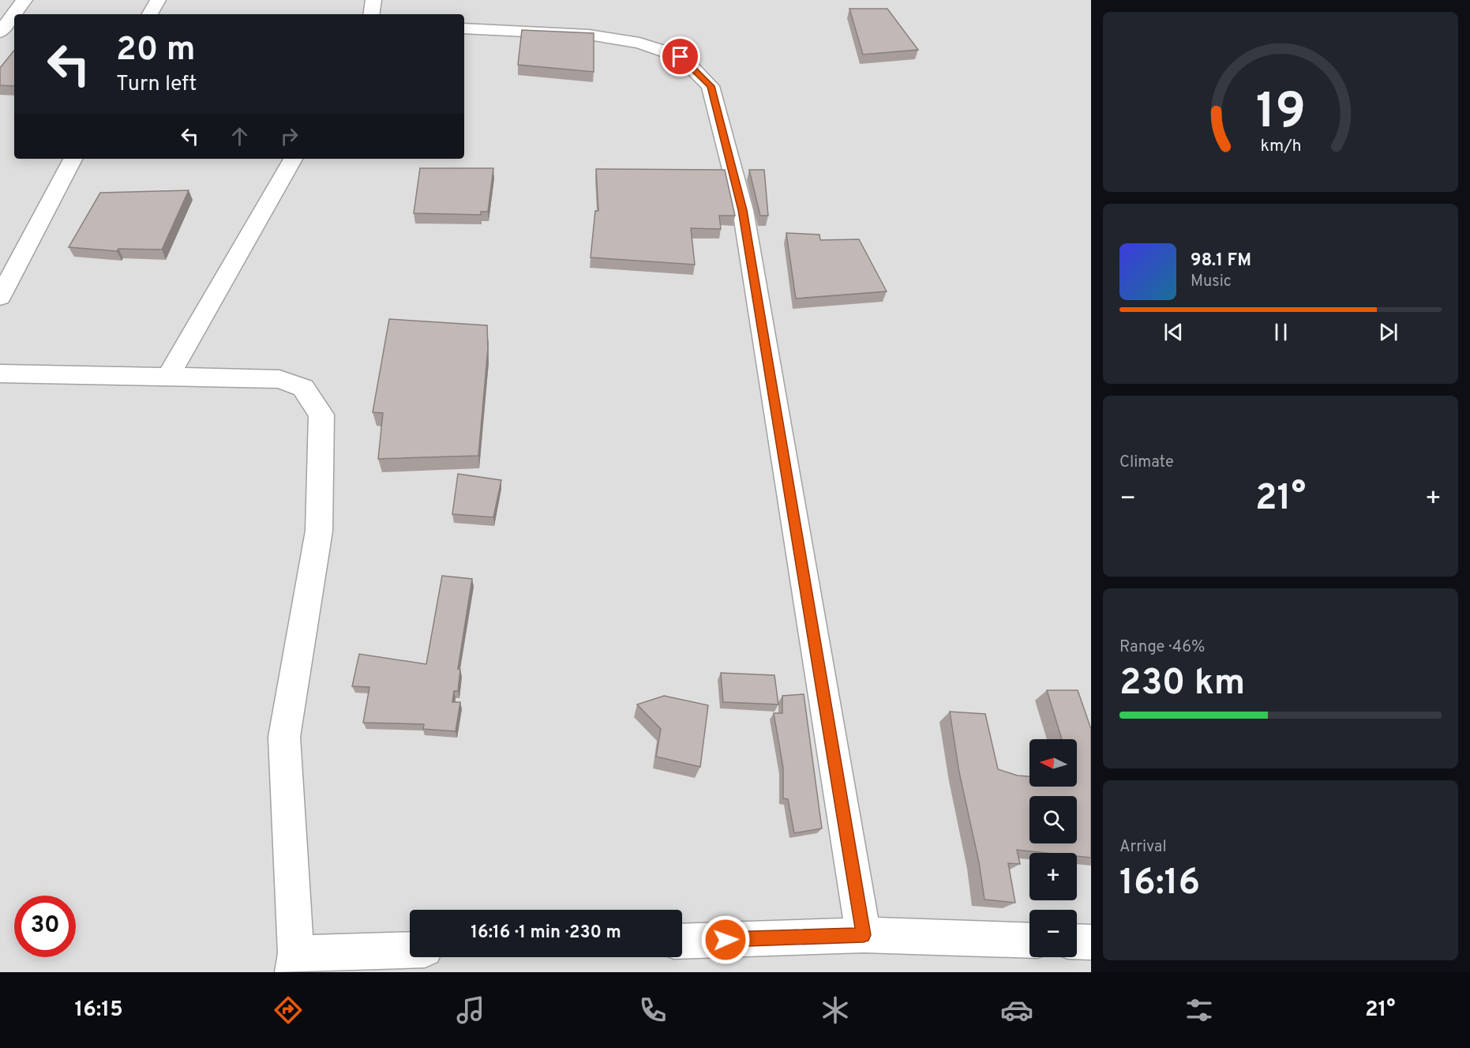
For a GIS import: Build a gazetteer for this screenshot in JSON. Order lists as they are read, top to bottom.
{
  "north": "left",
  "page": {
    "turn": ["20 m", "Turn left"],
    "song": ["98.1 FM", "Music"],
    "tile": [
      "Climate",
      ["Range · 46%", "230 km"],
      ["Arrival", "16:16"]
    ],
    "heat": ["−", "21°", "+"],
    "map_buttons": ["+", "−"],
    "limit": "30",
    "trip": "16:16 · 1 min · 230 m",
    "tabs": ["16:15", "21°"],
    "gauge": ["19", "km/h"]
  }
}
